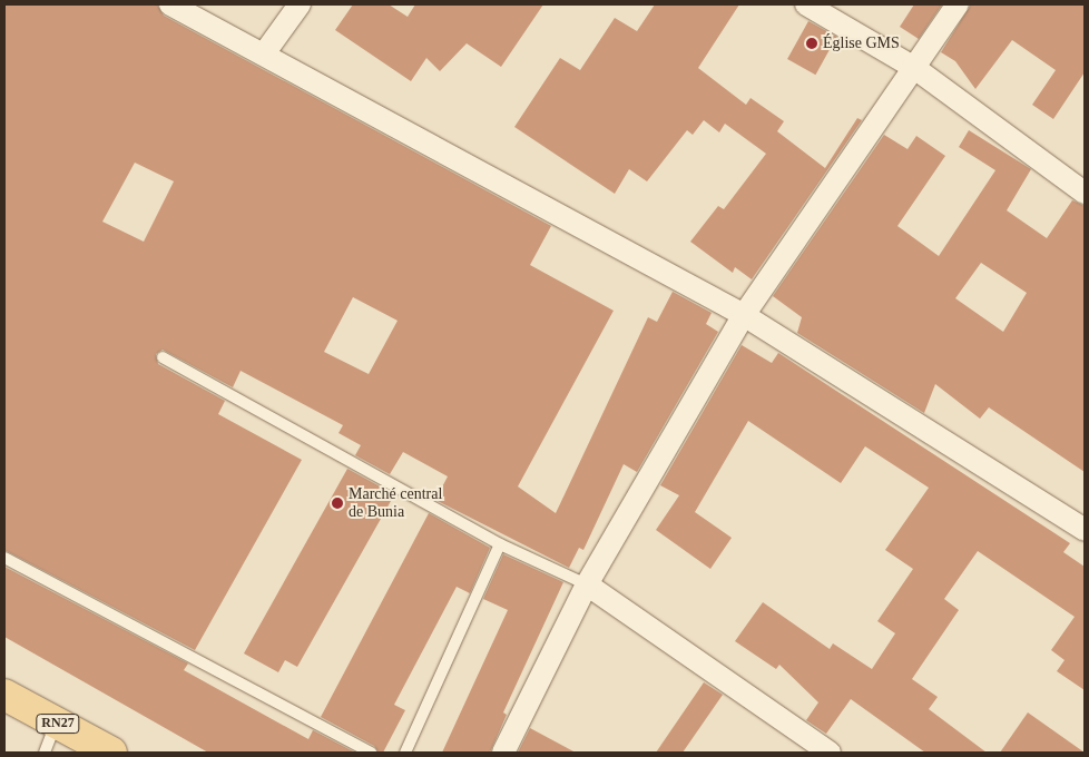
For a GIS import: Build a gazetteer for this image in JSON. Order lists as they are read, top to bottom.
{
  "streets": {
    "main road": ["RN27"]
  },
  "places": ["Église GMS", "Marché central de Bunia"]
}
